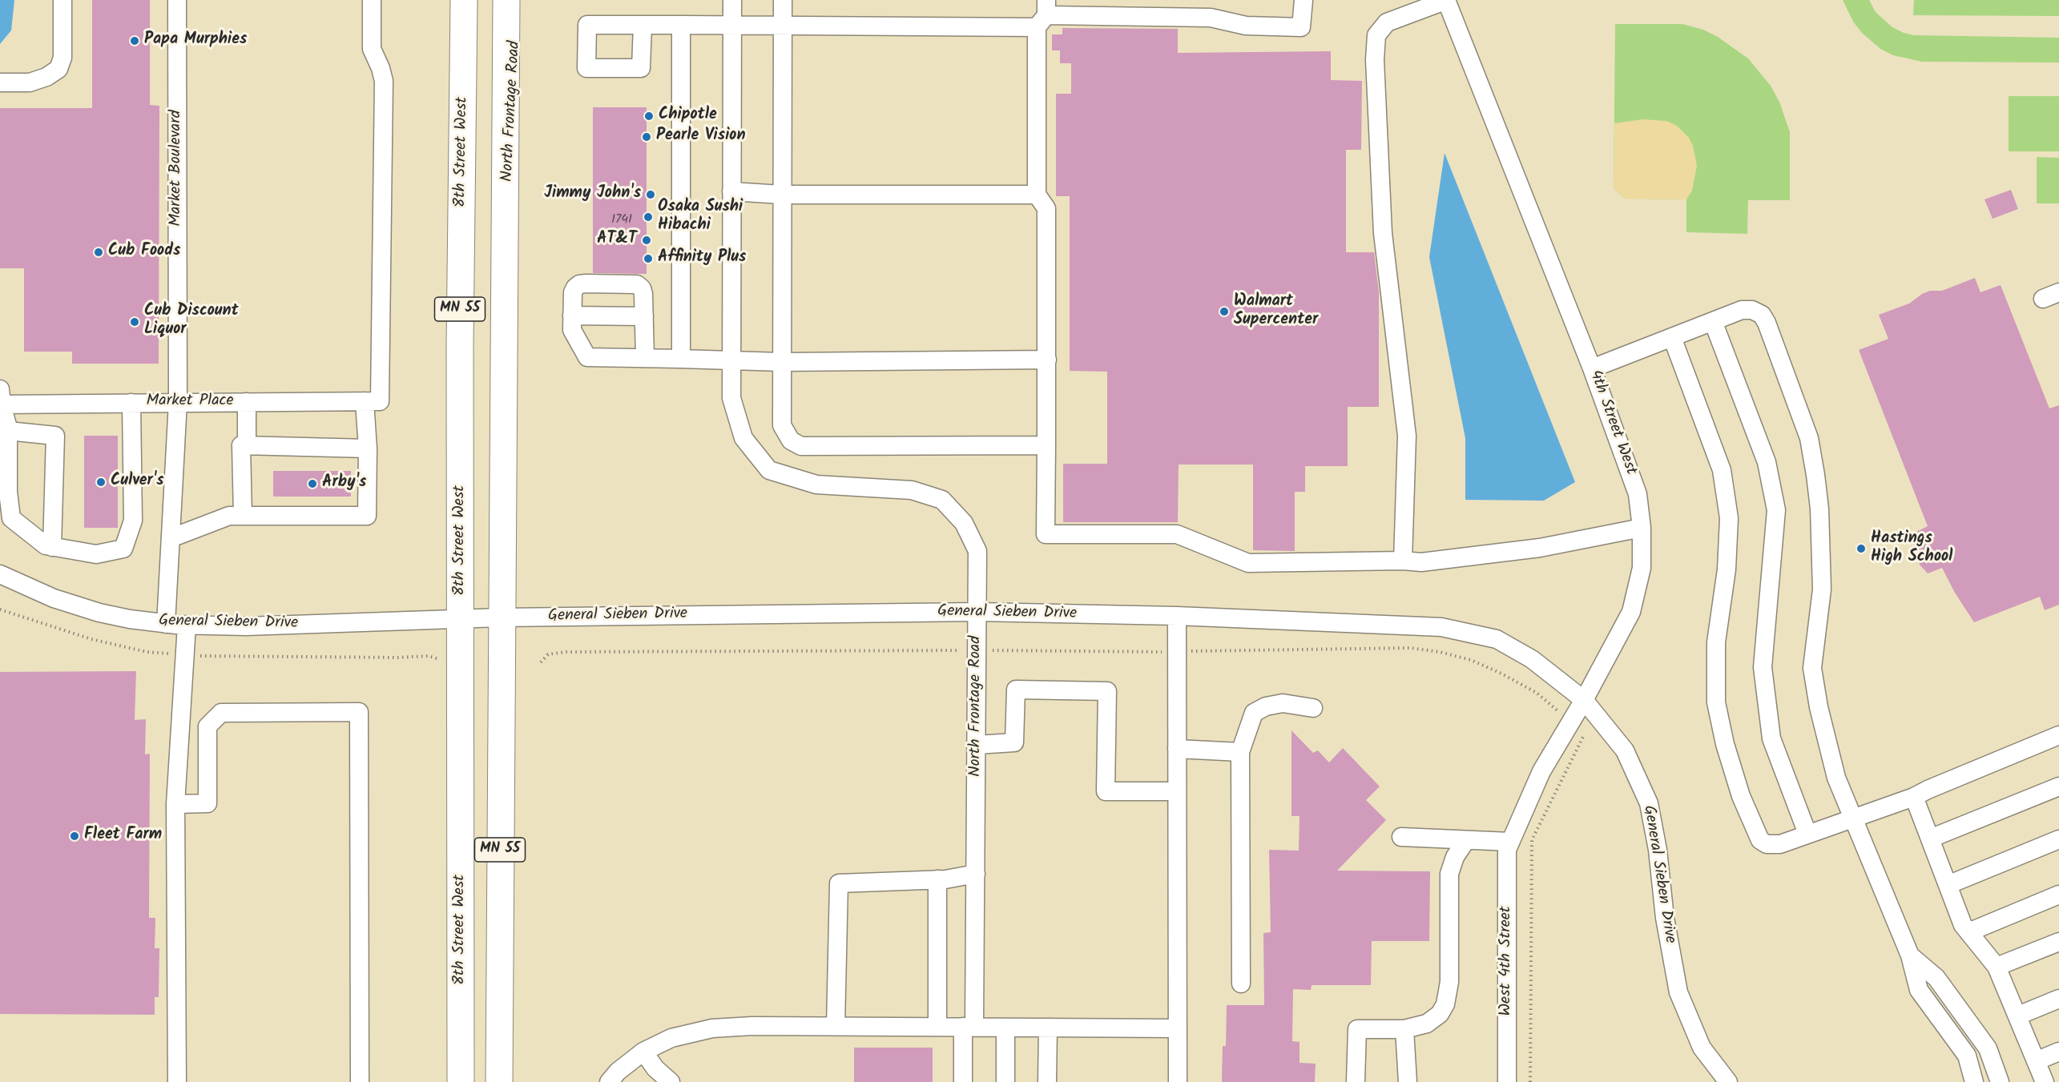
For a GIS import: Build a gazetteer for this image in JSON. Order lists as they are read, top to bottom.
{
  "streets": {
    "highway": ["8th Street West", "MN 55"],
    "street": [
      "North Frontage Road",
      "Market Boulevard",
      "Market Place",
      "4th Street West",
      "General Sieben Drive",
      "West 4th Street"
    ]
  },
  "crossings": [
    ["North Frontage Road", "MN 55"],
    ["North Frontage Road", "General Sieben Drive"],
    ["8th Street West", "General Sieben Drive"],
    ["Market Boulevard", "Market Place"],
    ["Market Boulevard", "General Sieben Drive"],
    ["MN 55", "General Sieben Drive"],
    ["4th Street West", "General Sieben Drive"],
    ["4th Street West", "West 4th Street"]
  ],
  "places": [
    "Papa Murphies",
    "Chipotle",
    "Pearle Vision",
    "Jimmy John's",
    "Osaka Sushi Hibachi",
    "AT&T",
    "Cub Foods",
    "Affinity Plus",
    "Walmart Supercenter",
    "Cub Discount Liquor",
    "Culver's",
    "Arby's",
    "Hastings High School",
    "Fleet Farm"
  ],
  "house_numbers": ["1741"]
}
